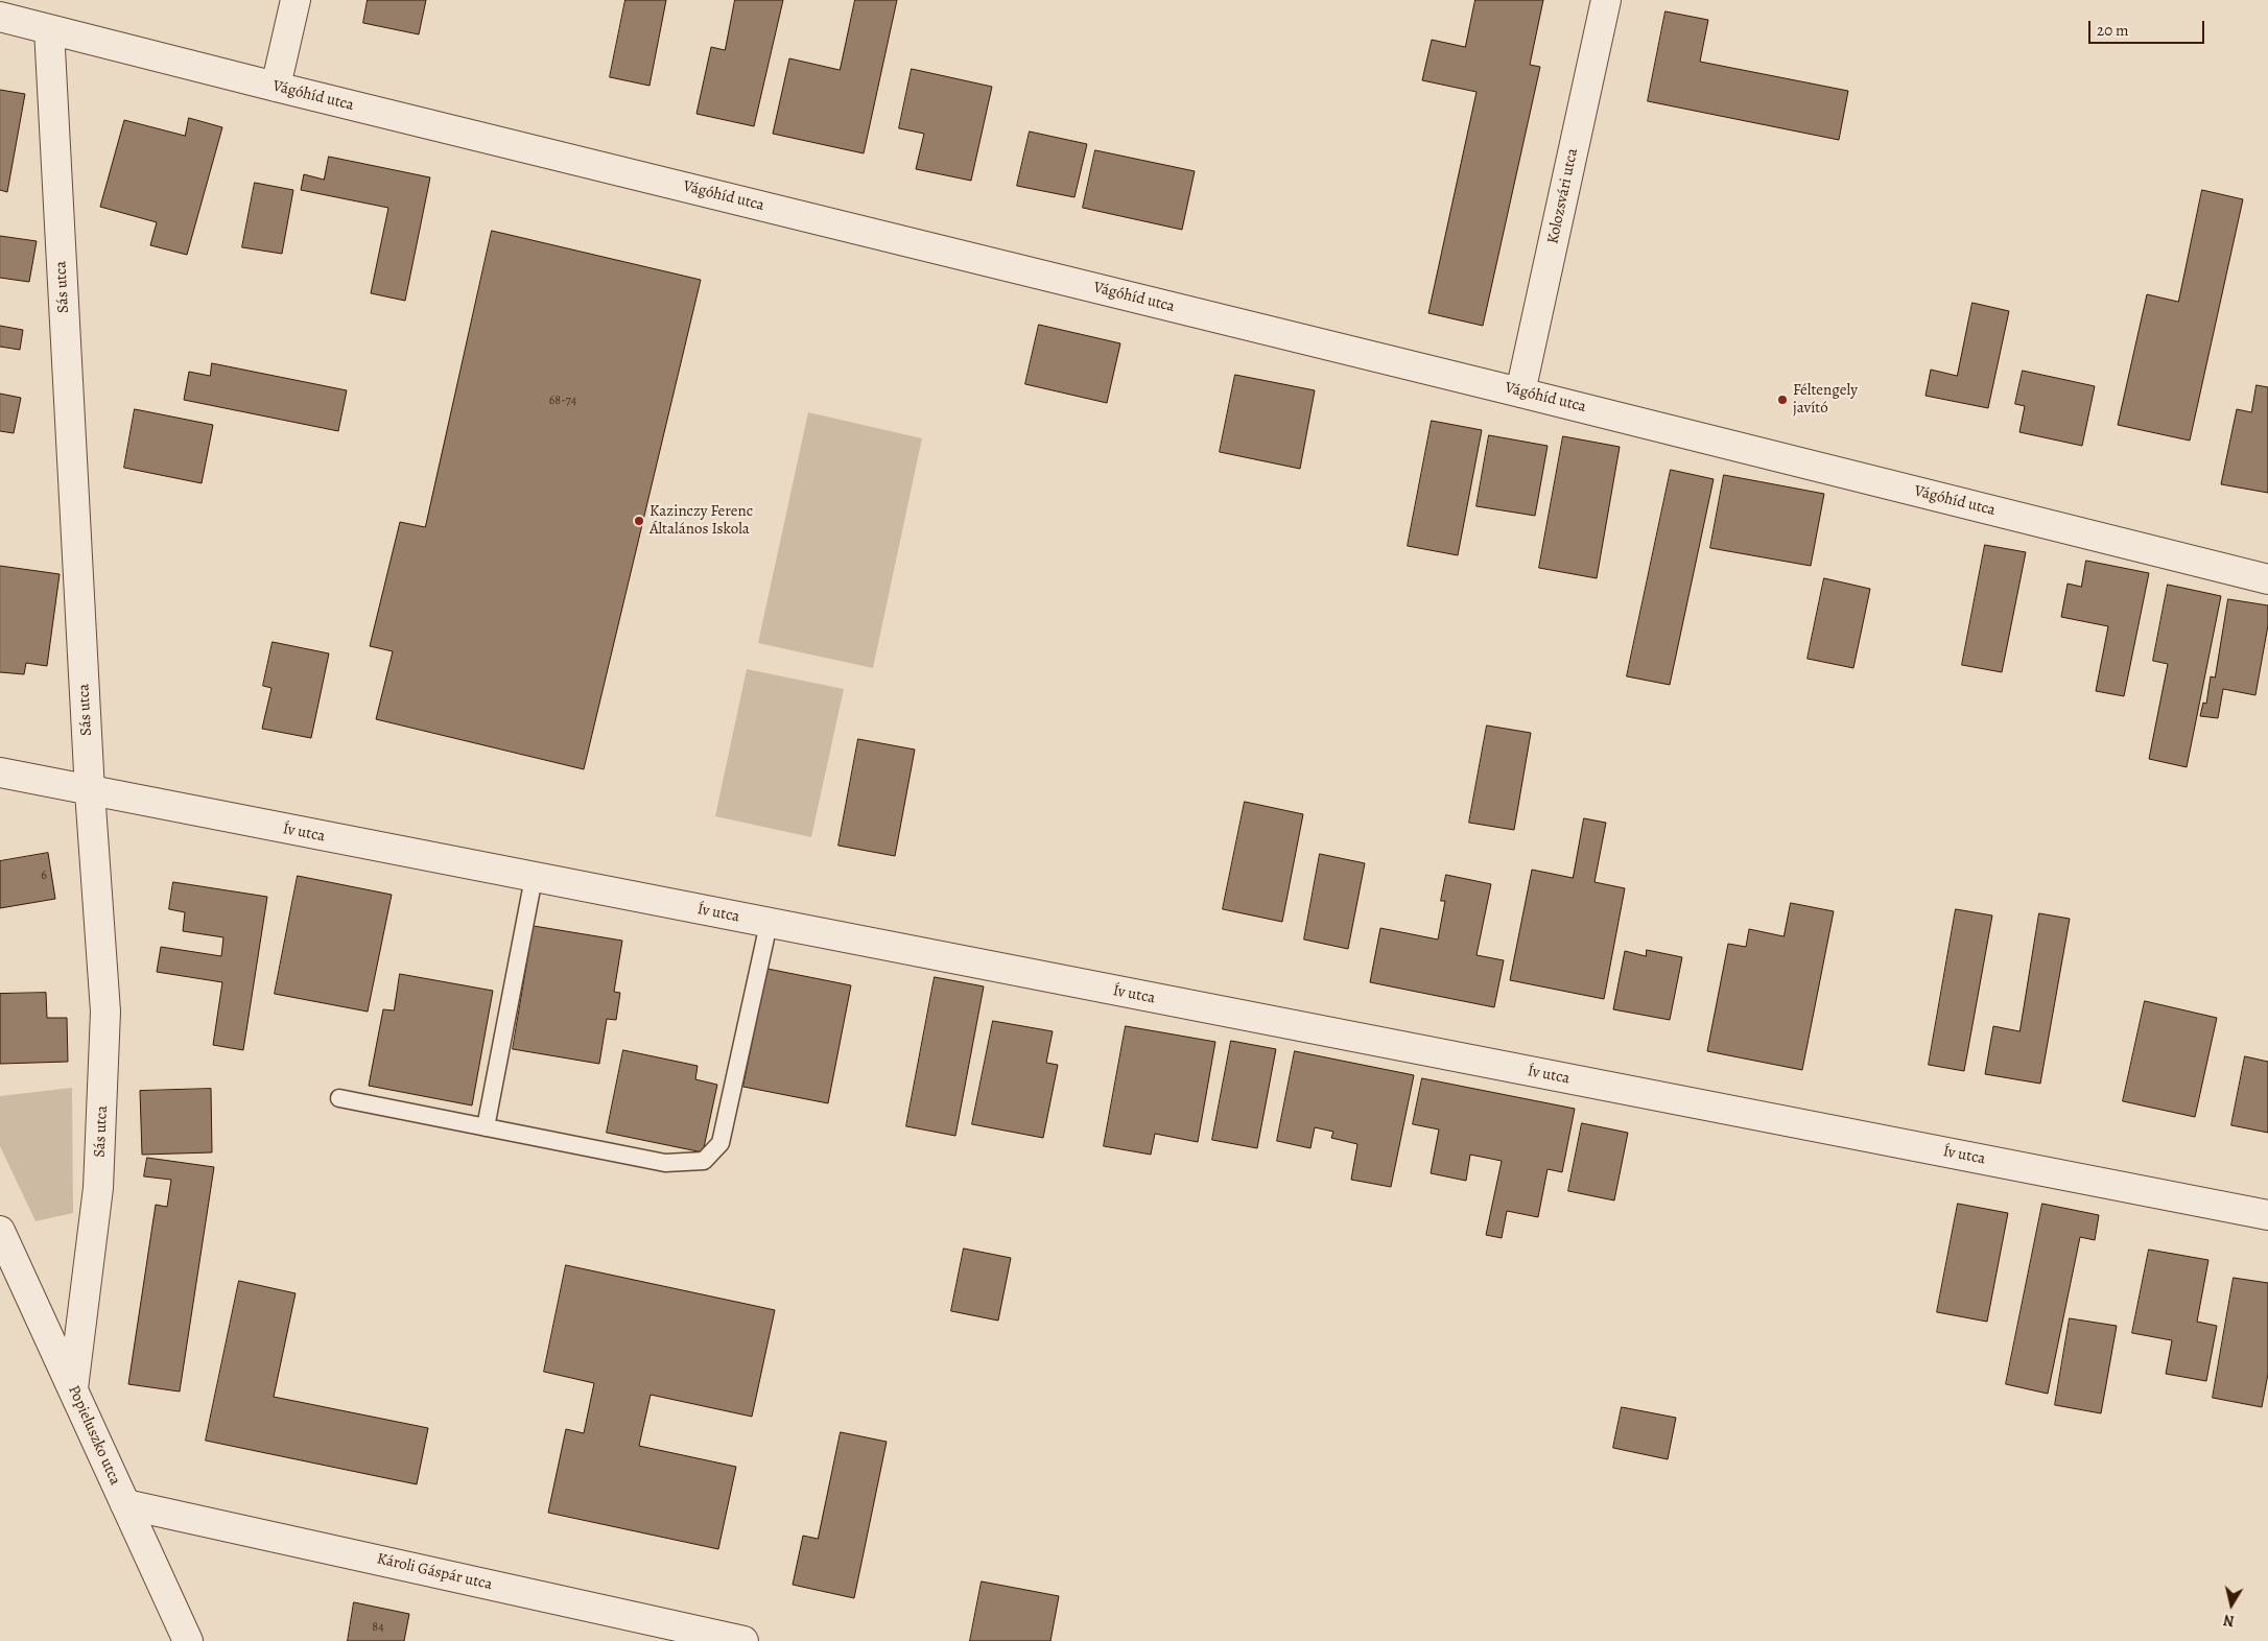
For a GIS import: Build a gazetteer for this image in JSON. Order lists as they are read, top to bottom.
{
  "streets": {
    "street": [
      "Vágóhíd utca",
      "Kolozsvári utca",
      "Sás utca",
      "Ív utca",
      "Popieluszko utca",
      "Károli Gáspár utca"
    ]
  },
  "crossings": [
    ["Vágóhíd utca", "Kolozsvári utca"],
    ["Vágóhíd utca", "Sás utca"],
    ["Sás utca", "Ív utca"],
    ["Sás utca", "Popieluszko utca"],
    ["Popieluszko utca", "Károli Gáspár utca"]
  ],
  "places": ["Féltengely javító", "Kazinczy Ferenc Általános Iskola"],
  "house_numbers": ["68-74", "6", "84"],
  "scale_bar": "20 m",
  "north": "bottom"
}
